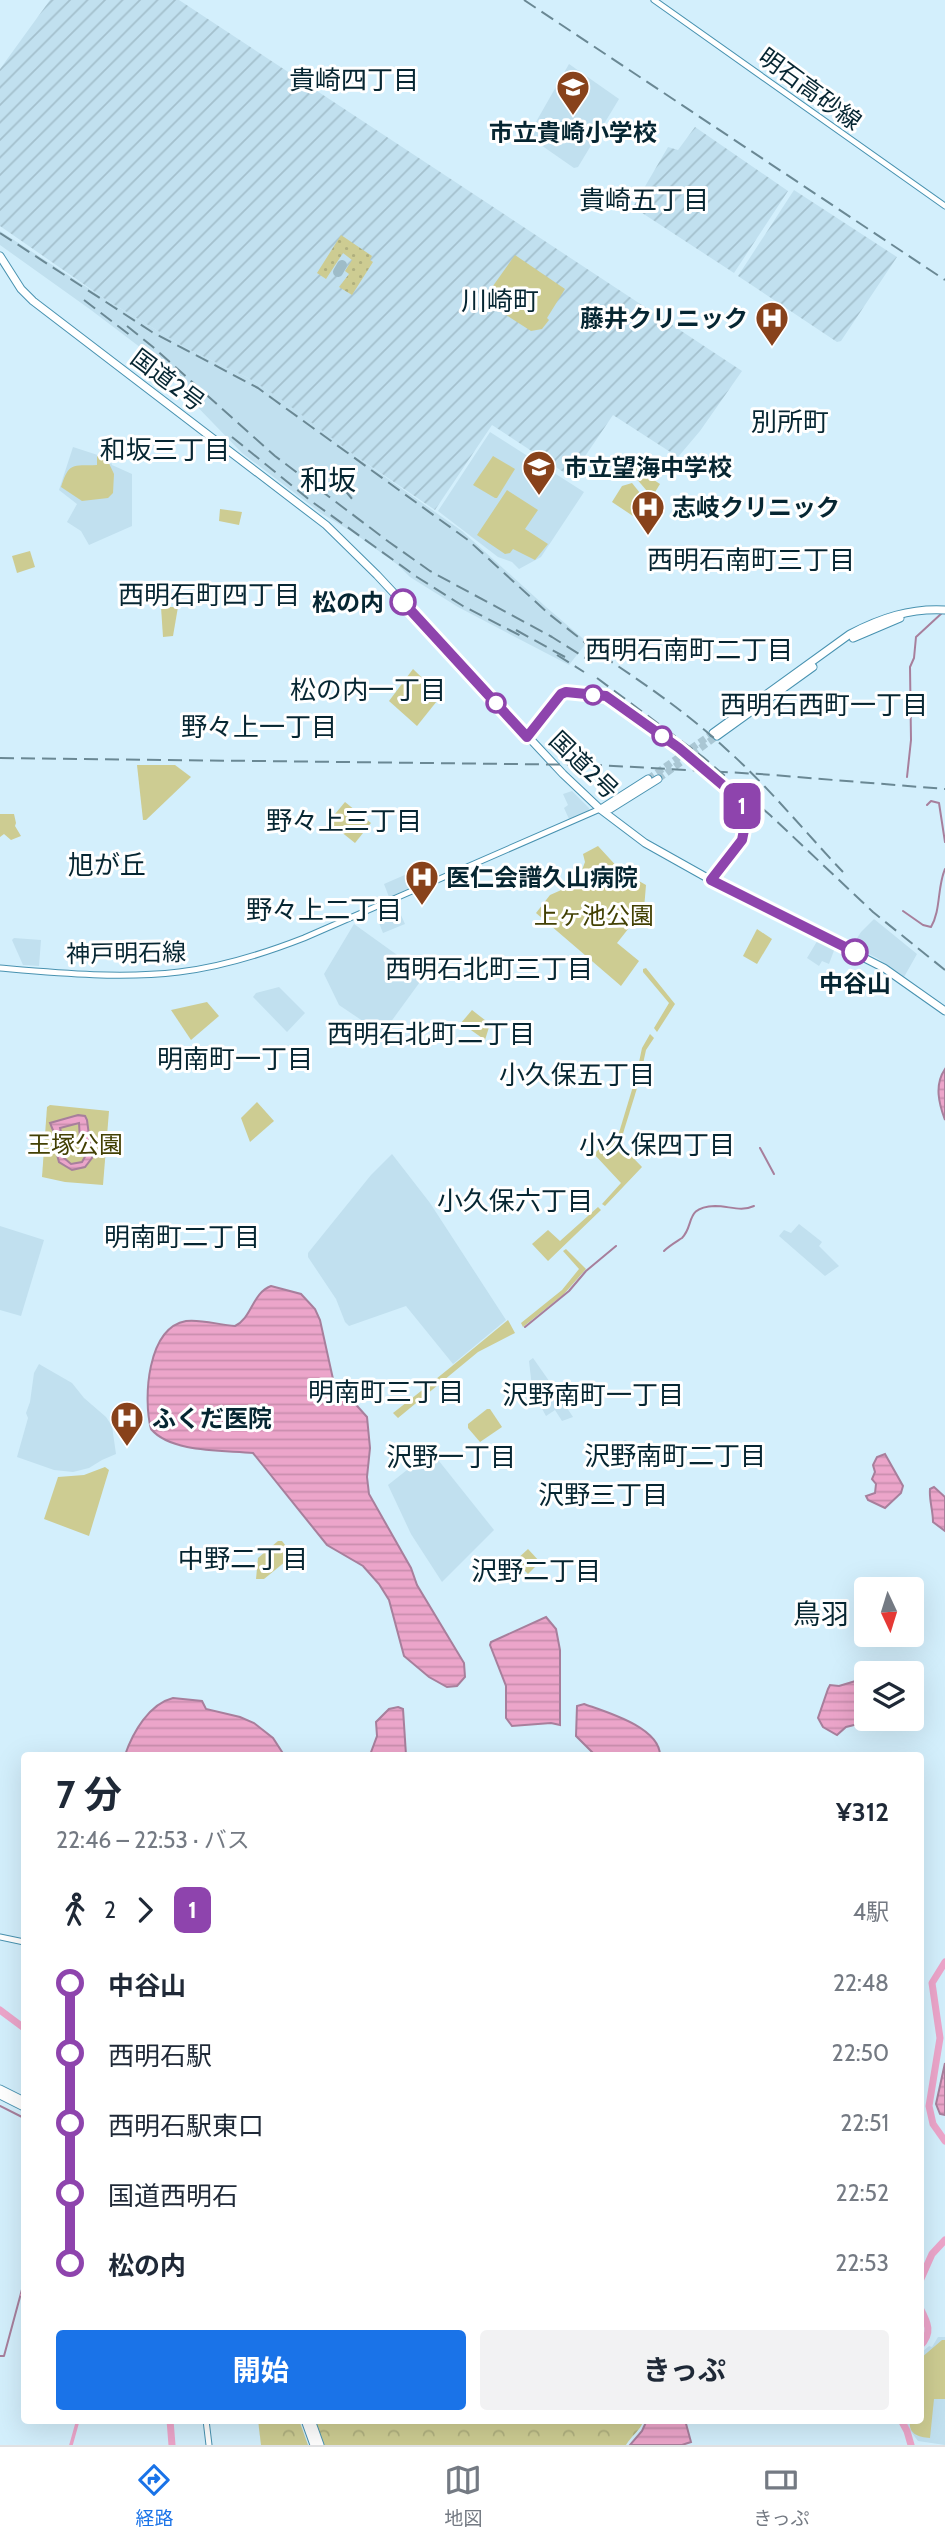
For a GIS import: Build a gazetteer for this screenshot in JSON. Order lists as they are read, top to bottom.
{
  "streets": {
    "highway": ["国道2号"],
    "main road": ["明石高砂線", "神戸明石線"]
  },
  "crossings": [
    ["国道2号", "神戸明石線"]
  ],
  "districts": [
    "貴崎四丁目",
    "貴崎五丁目",
    "川崎町",
    "別所町",
    "和坂三丁目",
    "和坂",
    "西明石南町三丁目",
    "西明石町四丁目",
    "西明石南町二丁目",
    "松の内一丁目",
    "西明石西町一丁目",
    "野々上一丁目",
    "野々上三丁目",
    "旭が丘",
    "野々上二丁目",
    "西明石北町三丁目",
    "西明石北町二丁目",
    "明南町一丁目",
    "小久保五丁目",
    "小久保四丁目",
    "小久保六丁目",
    "明南町二丁目",
    "明南町三丁目",
    "沢野南町一丁目",
    "沢野南町二丁目",
    "沢野一丁目",
    "沢野三丁目",
    "中野二丁目",
    "沢野二丁目",
    "鳥羽"
  ],
  "parks": ["上ヶ池公園", "王塚公園"],
  "places": {
    "school or university": ["市立貴崎小学校", "市立望海中学校"],
    "hospital": [
      "藤井クリニック",
      "志岐クリニック",
      "医仁会譜久山病院",
      "ふくだ医院"
    ],
    "other": ["松の内", "中谷山"]
  },
  "lines": ["bus line 1"],
  "north": "bottom",
  "page": {
    "on_map": "1",
    "heading": ["7 分", "22:46 – 22:53 · バス", "¥312"],
    "legs": ["2", "1", "4駅"],
    "list": [
      {
        "name": "中谷山",
        "value": "22:48"
      },
      {
        "name": "西明石駅",
        "value": "22:50"
      },
      {
        "name": "西明石駅東口",
        "value": "22:51"
      },
      {
        "name": "国道西明石",
        "value": "22:52"
      },
      {
        "name": "松の内",
        "value": "22:53"
      }
    ],
    "buttons": ["開始", "きっぷ"],
    "tabs": ["経路", "地図", "きっぷ"]
  }
}
